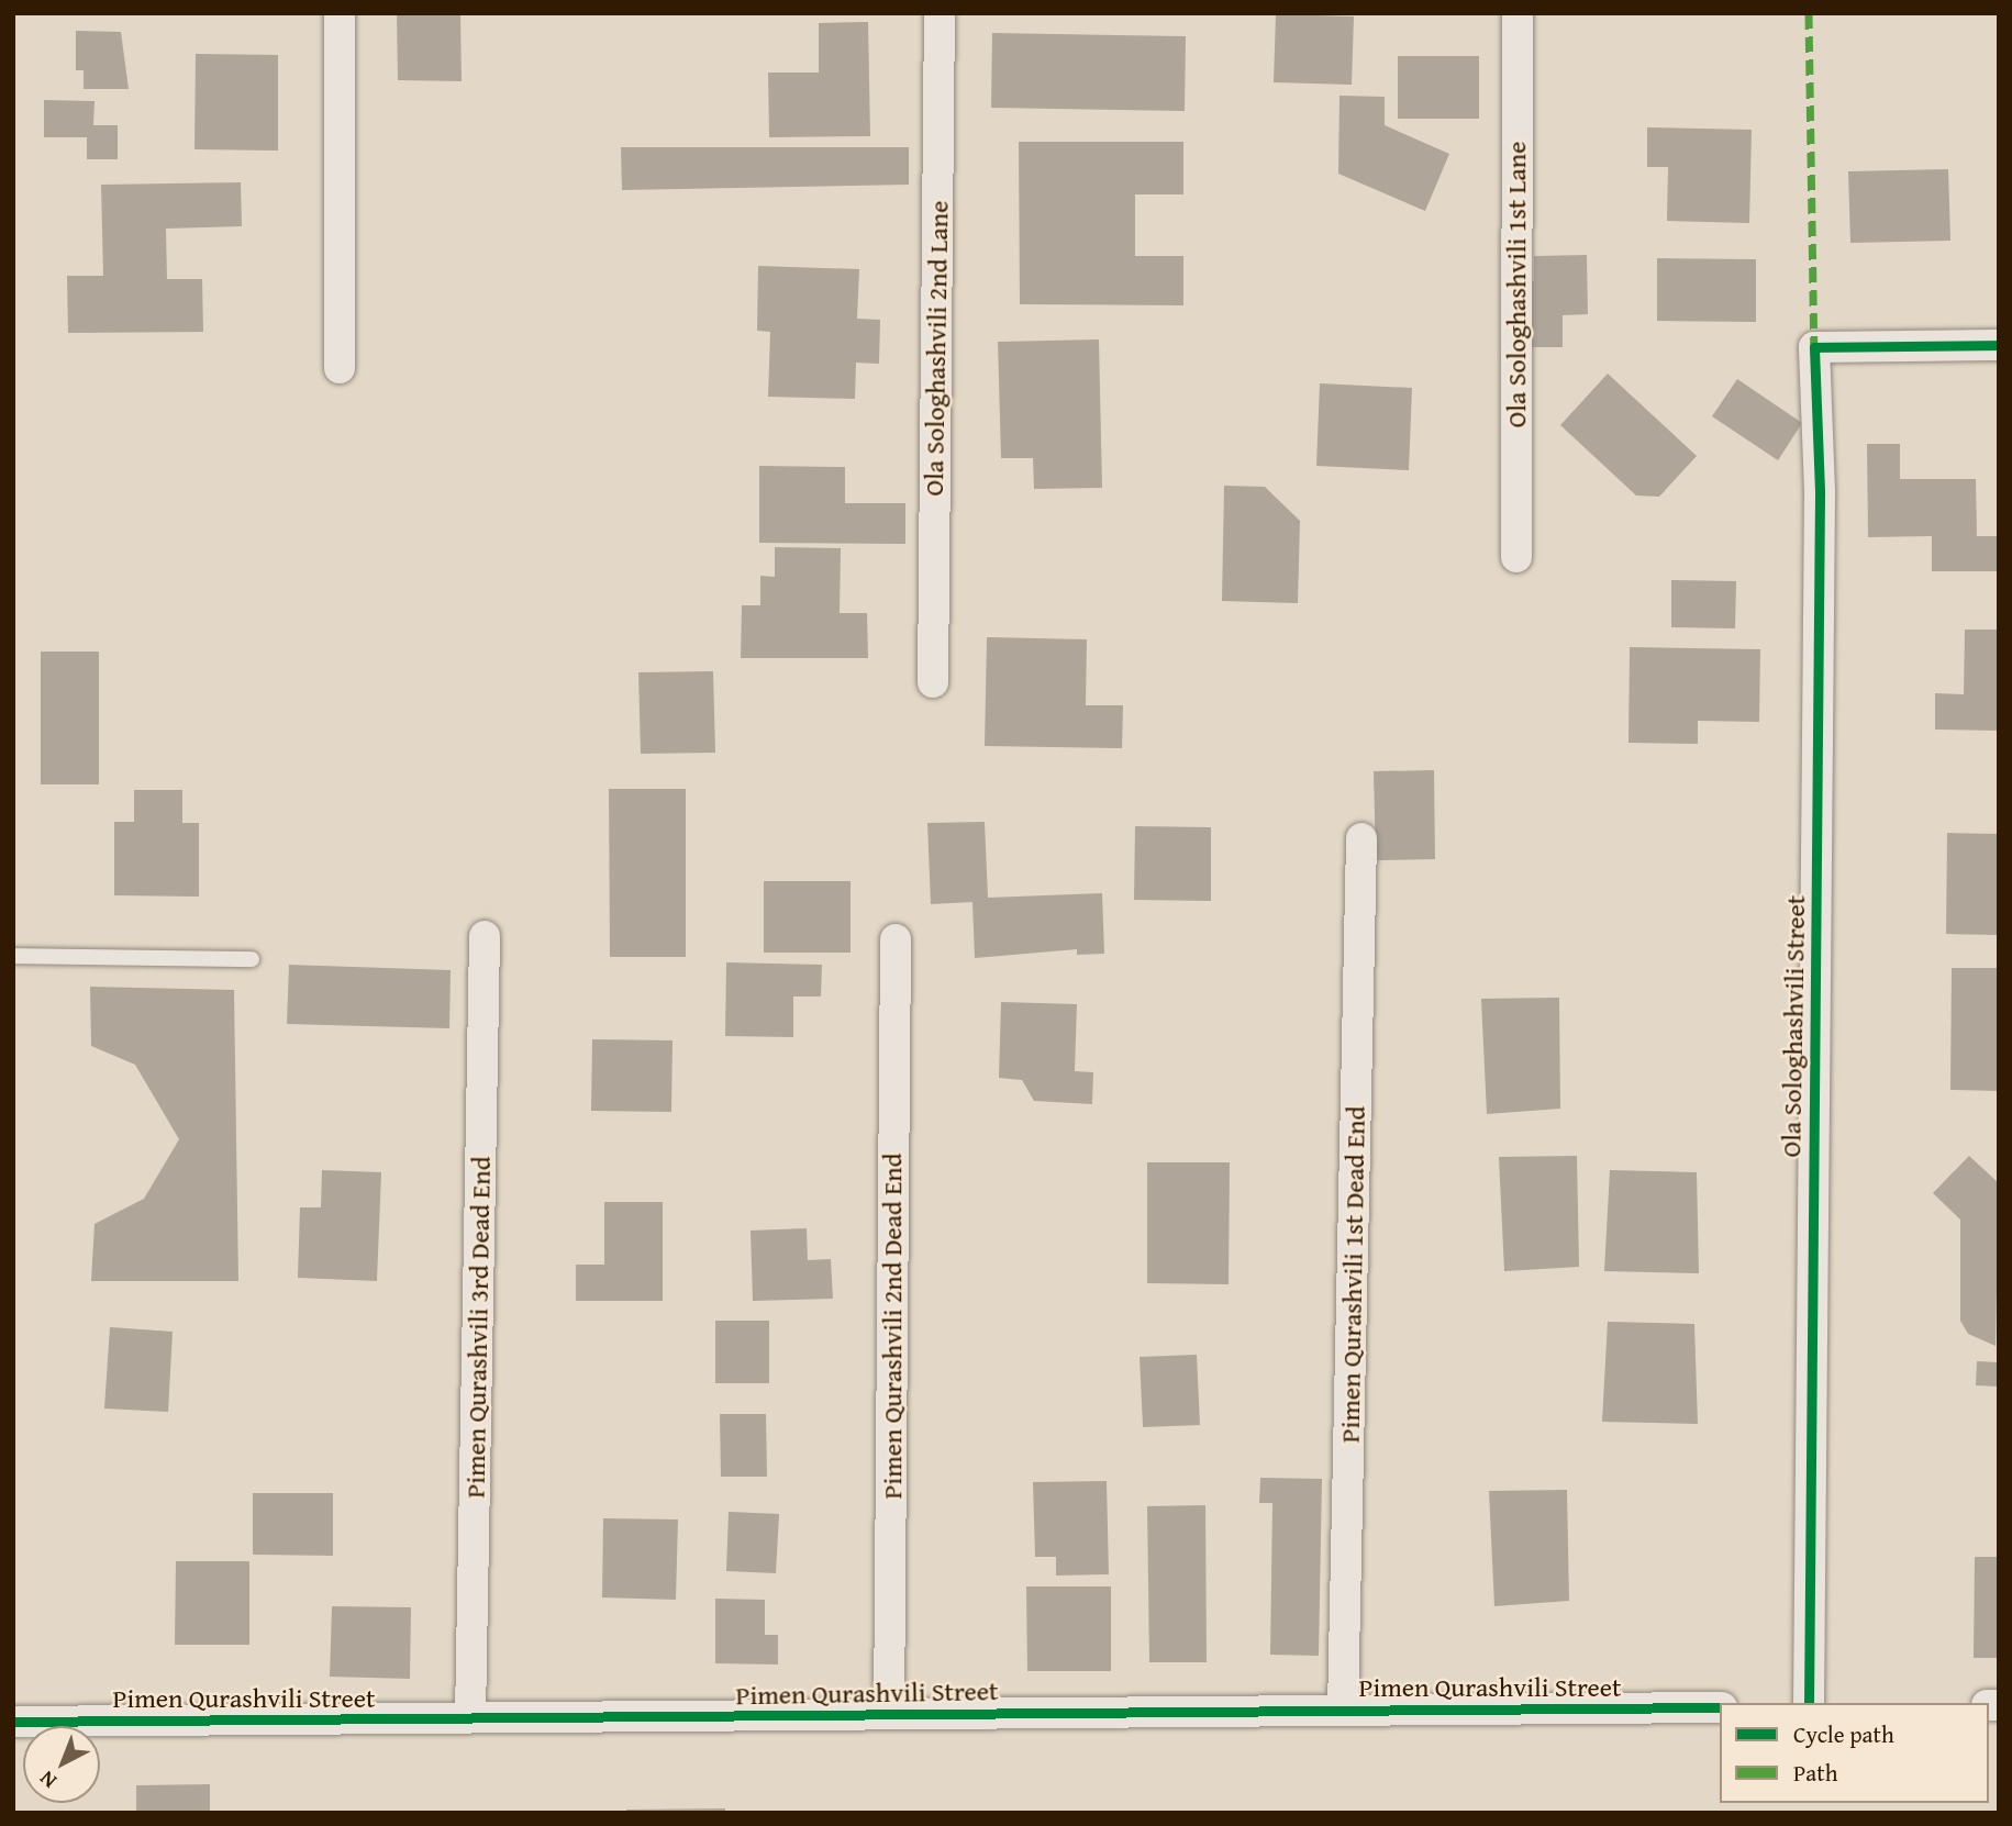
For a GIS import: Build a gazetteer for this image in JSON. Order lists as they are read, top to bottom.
{
  "streets": {
    "street": [
      "Ola Sologhashvili 1st Lane",
      "Ola Sologhashvili 2nd Lane",
      "Ola Sologhashvili Street",
      "Pimen Qurashvili 1st Dead End",
      "Pimen Qurashvili 2nd Dead End",
      "Pimen Qurashvili 3rd Dead End",
      "Pimen Qurashvili Street"
    ]
  },
  "crossings": [
    ["Pimen Qurashvili 1st Dead End", "Pimen Qurashvili Street"],
    ["Pimen Qurashvili 2nd Dead End", "Pimen Qurashvili Street"],
    ["Pimen Qurashvili 3rd Dead End", "Pimen Qurashvili Street"]
  ],
  "legend": ["Cycle path", "Path"],
  "north": "bottom left"
}
